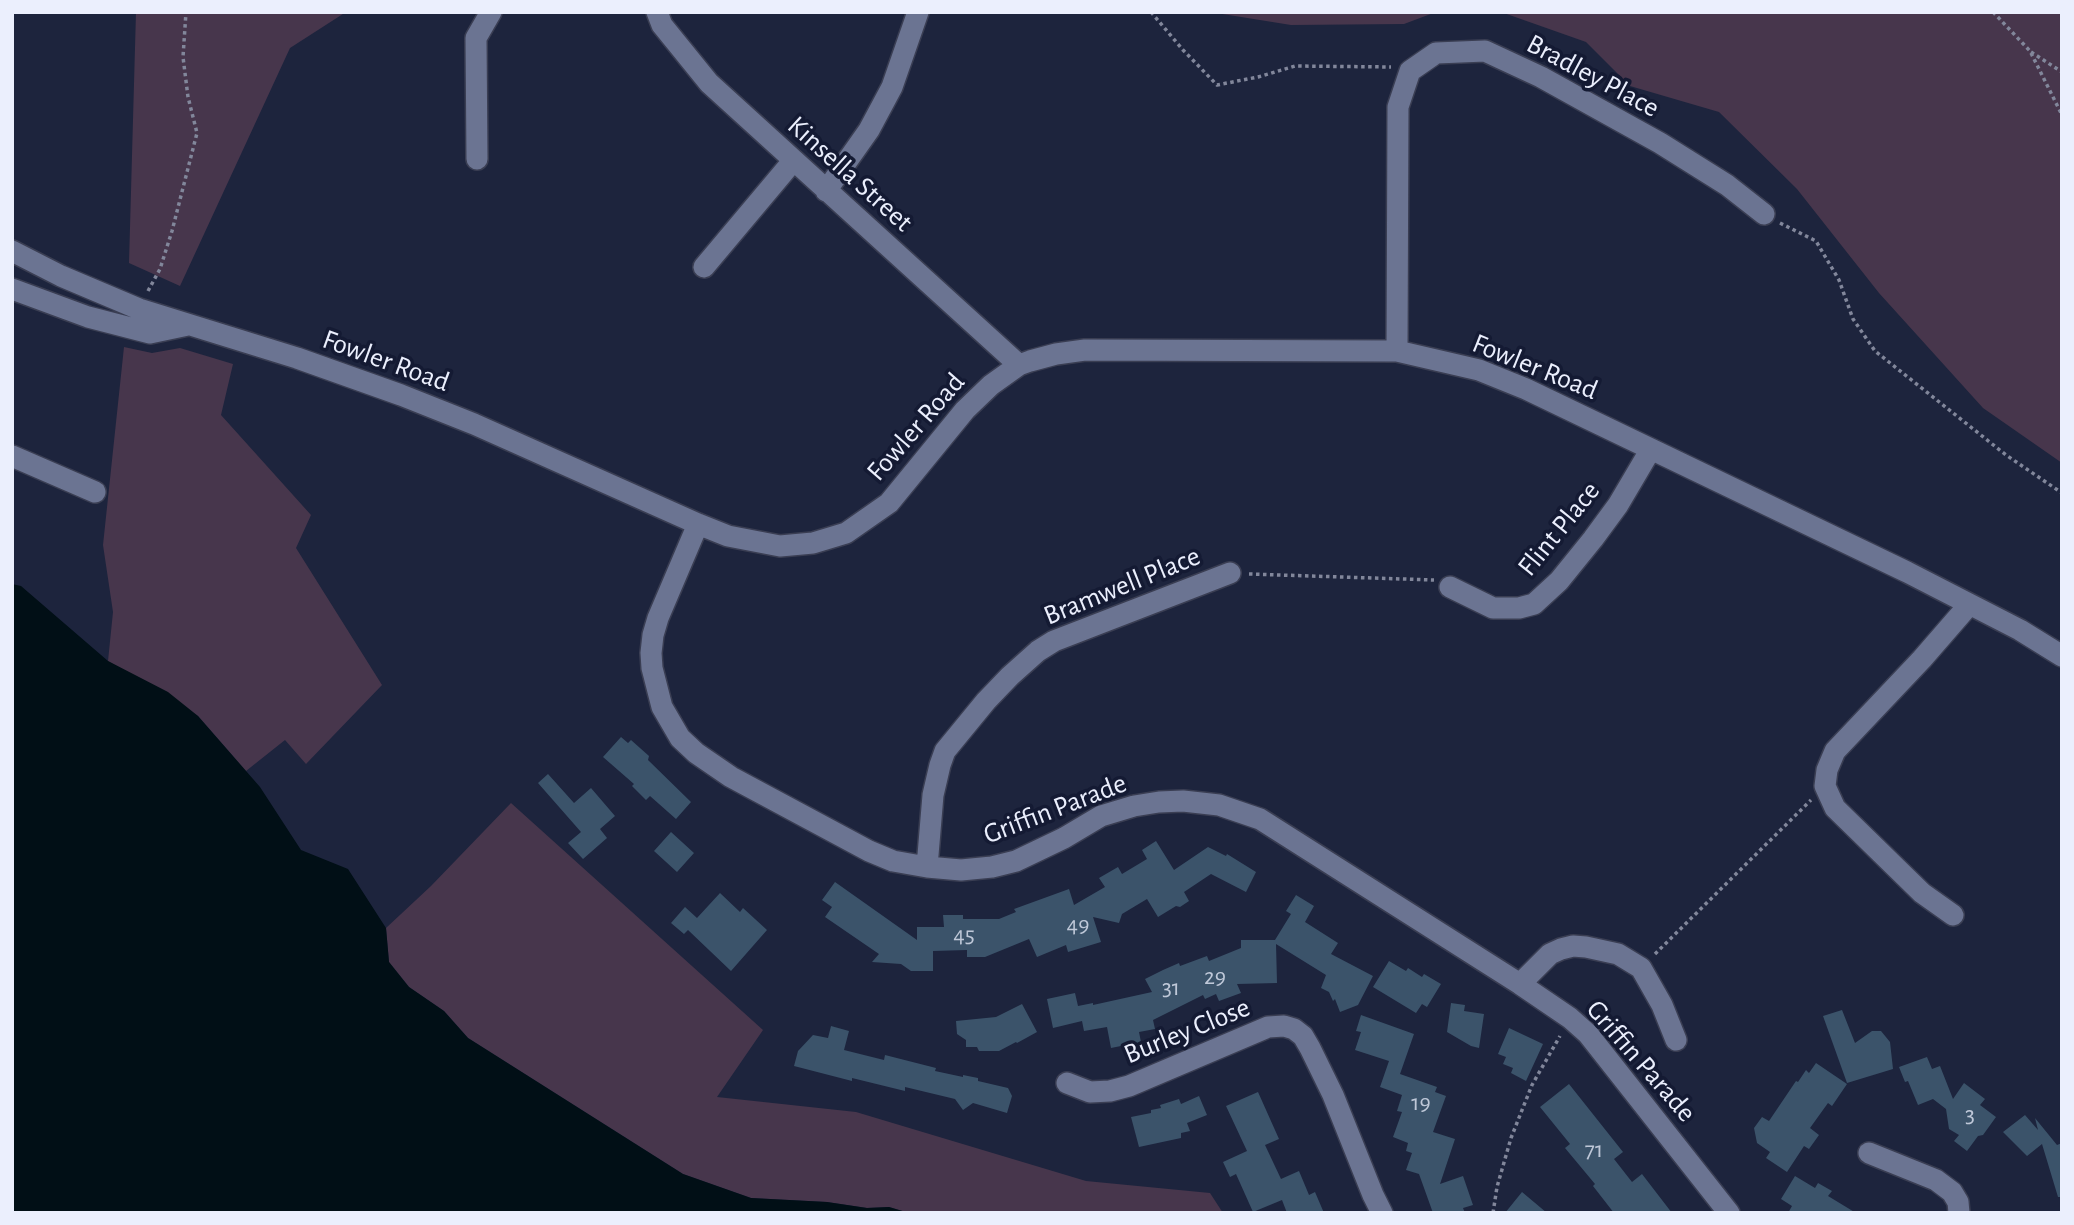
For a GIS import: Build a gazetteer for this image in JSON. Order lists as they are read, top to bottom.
{
  "streets": {
    "street": [
      "Bradley Place",
      "Kinsella Street",
      "Fowler Road",
      "Flint Place",
      "Bramwell Place",
      "Griffin Parade",
      "Burley Close"
    ]
  },
  "crossings": [
    ["Kinsella Street", "Fowler Road"],
    ["Fowler Road", "Flint Place"],
    ["Fowler Road", "Griffin Parade"],
    ["Bramwell Place", "Griffin Parade"]
  ],
  "house_numbers": [
    "49",
    "45",
    "29",
    "31",
    "19",
    "3",
    "71"
  ]
}
